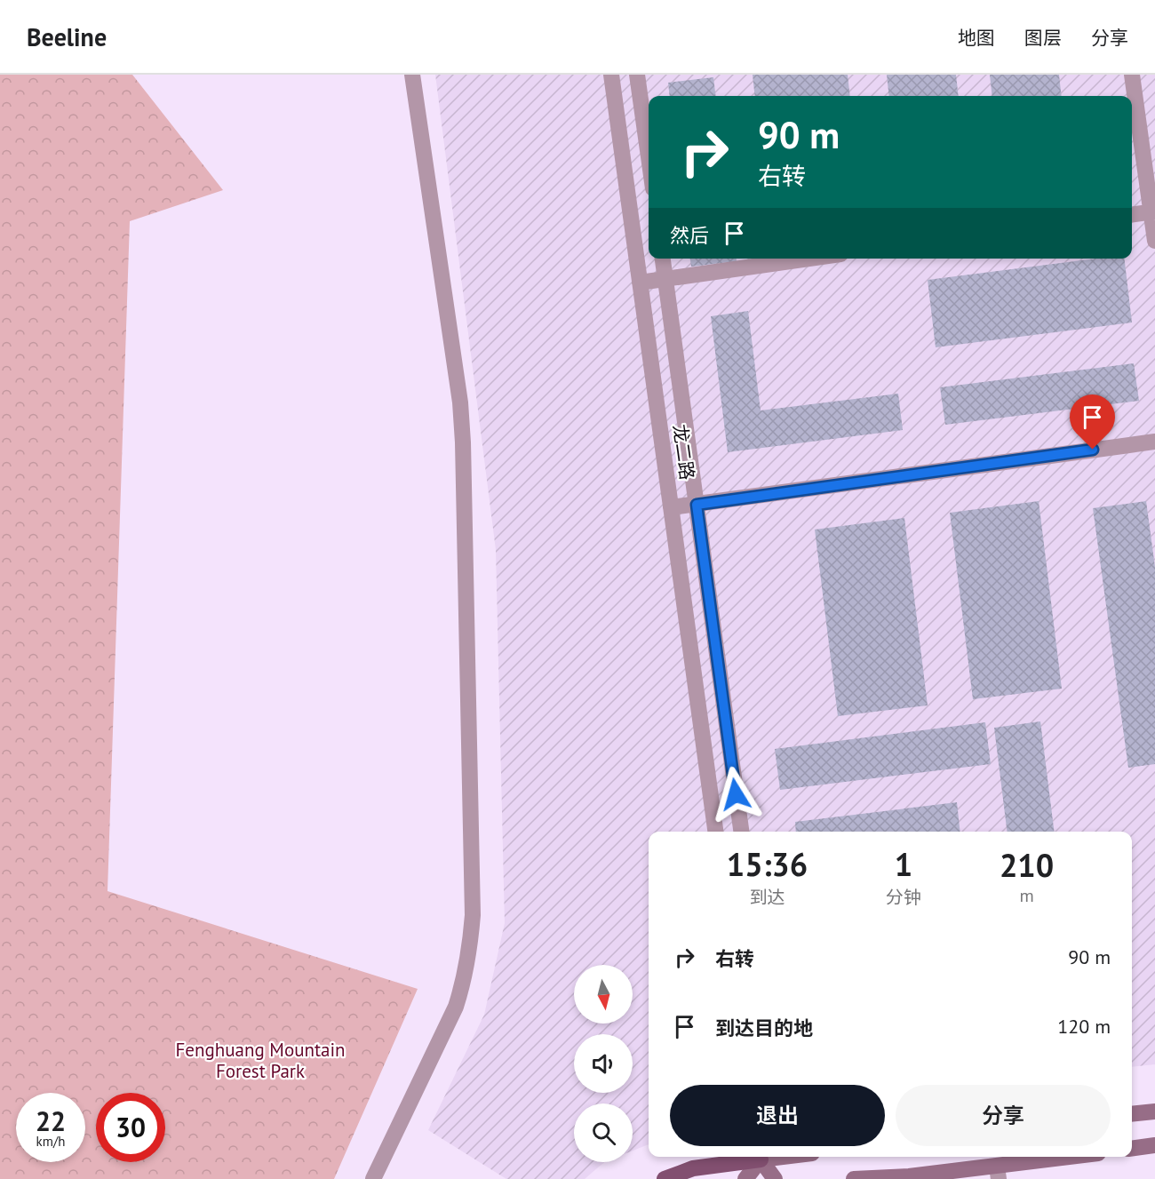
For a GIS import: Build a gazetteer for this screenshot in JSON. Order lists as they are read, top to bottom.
{
  "streets": {
    "street": ["龙二路"]
  },
  "parks": ["Fenghuang Mountain Forest Park"],
  "north": "bottom",
  "page": {
    "header": "Beeline",
    "nav": ["地图", "图层", "分享"],
    "turn": ["90 m", "右转"],
    "then": "然后",
    "eta": [
      "15:36",
      "到达",
      "1",
      "分钟",
      "210",
      "m"
    ],
    "list": [
      {
        "name": "右转",
        "value": "90 m"
      },
      {
        "name": "到达目的地",
        "value": "120 m"
      }
    ],
    "buttons": ["退出", "分享"],
    "speed": "22 km/h",
    "limit": "30"
  }
}
